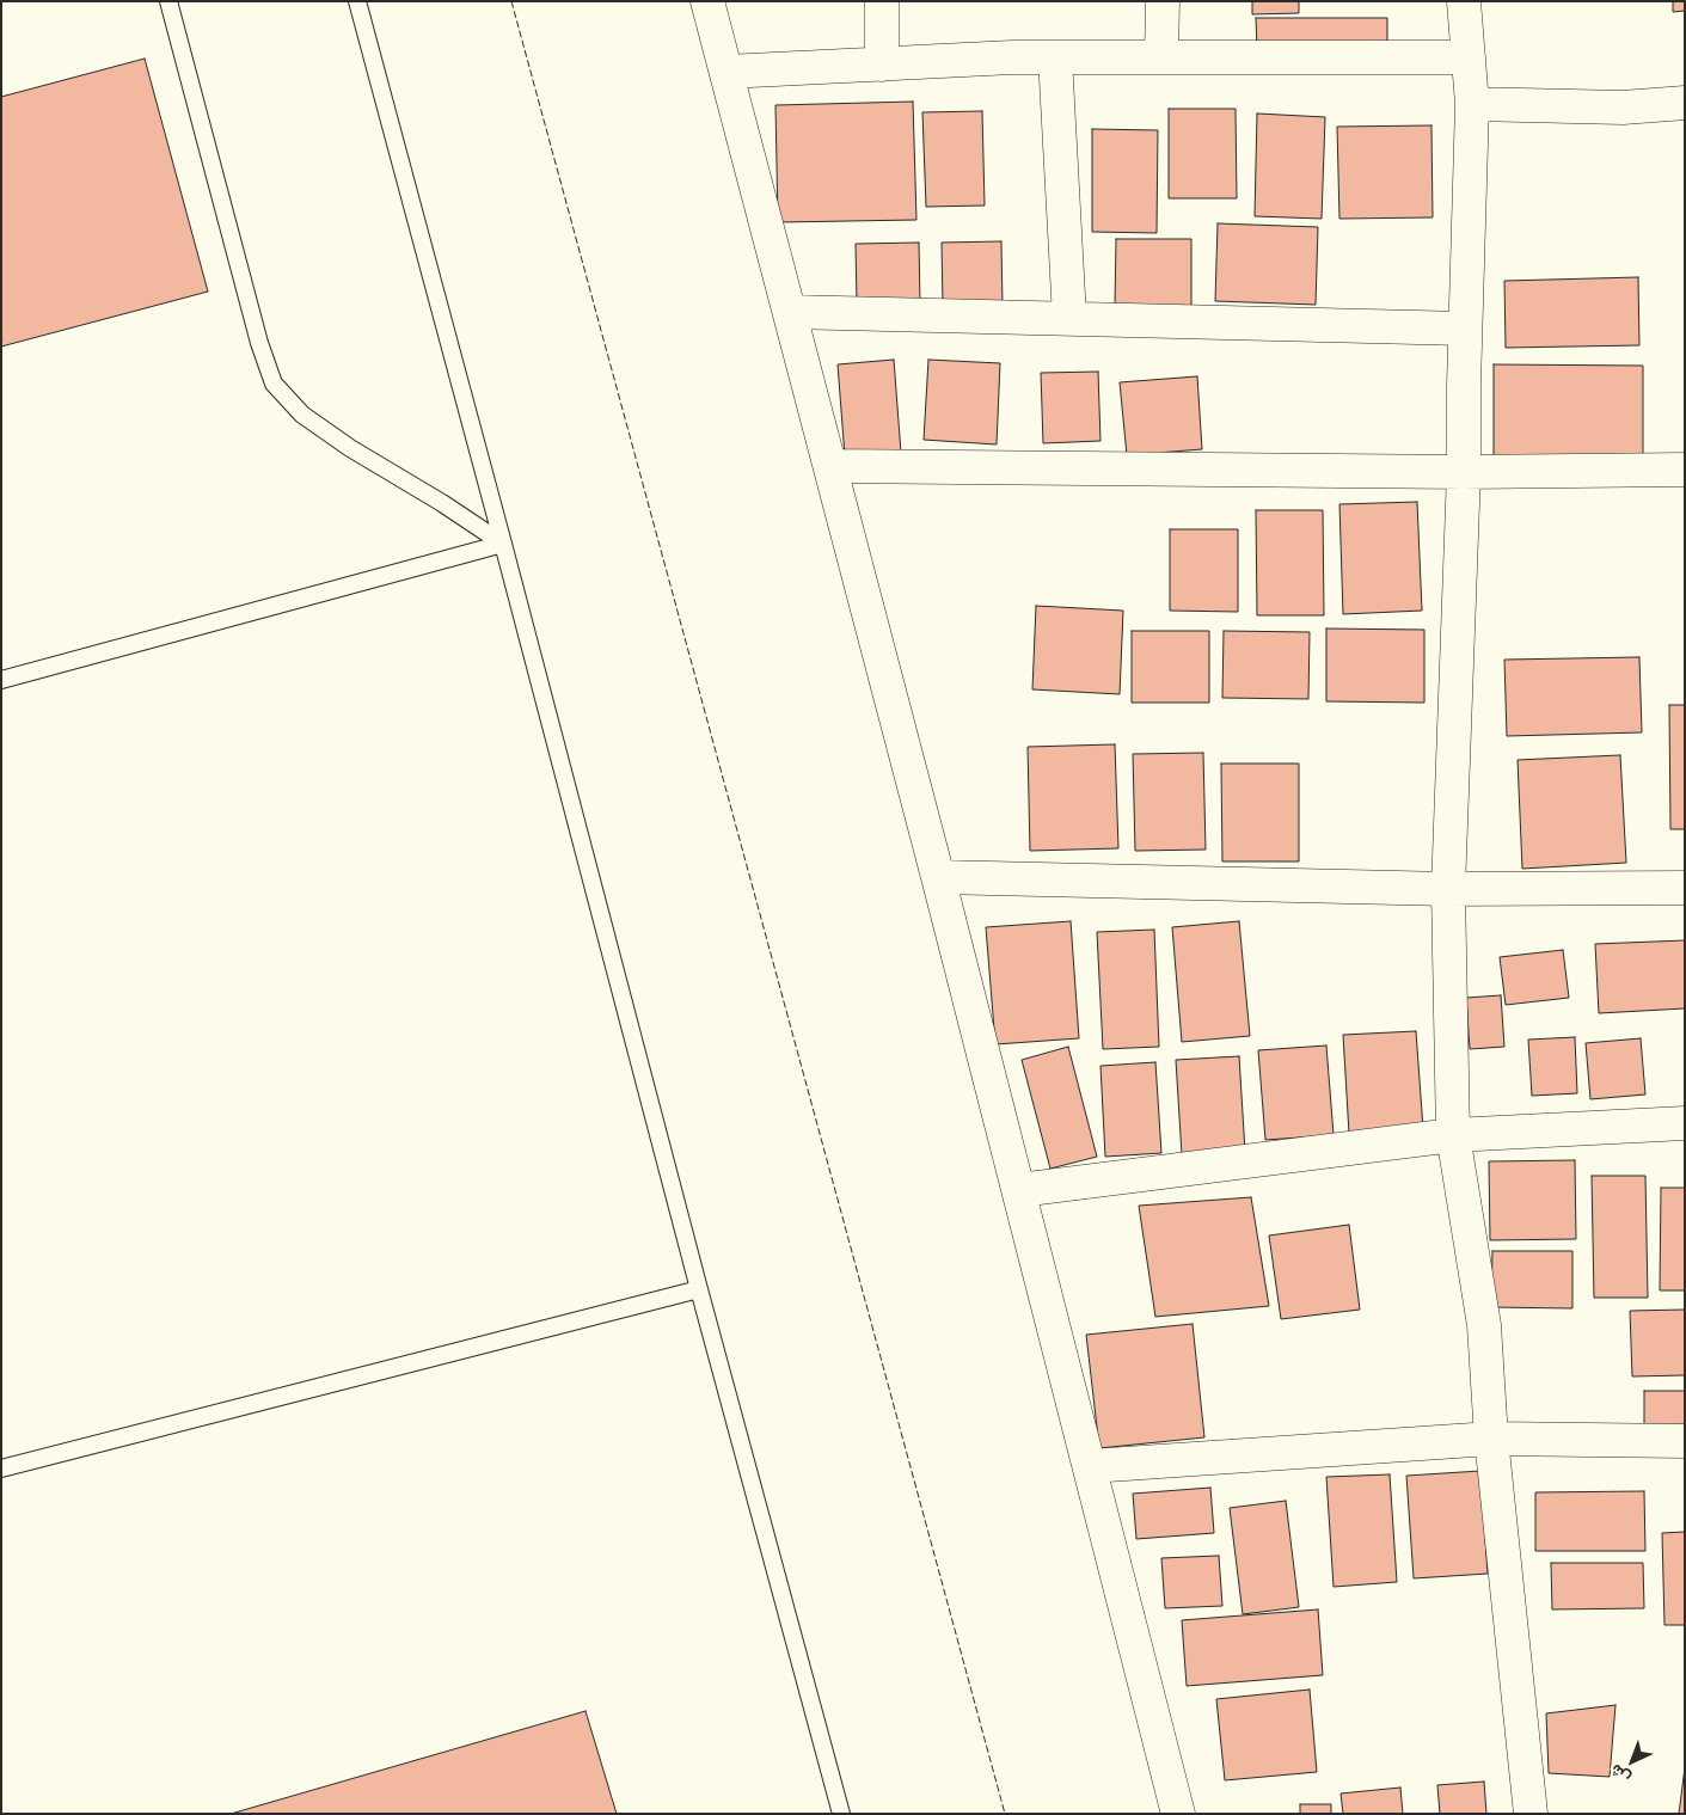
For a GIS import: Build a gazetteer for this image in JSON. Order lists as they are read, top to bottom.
{
  "north": "bottom left"
}
